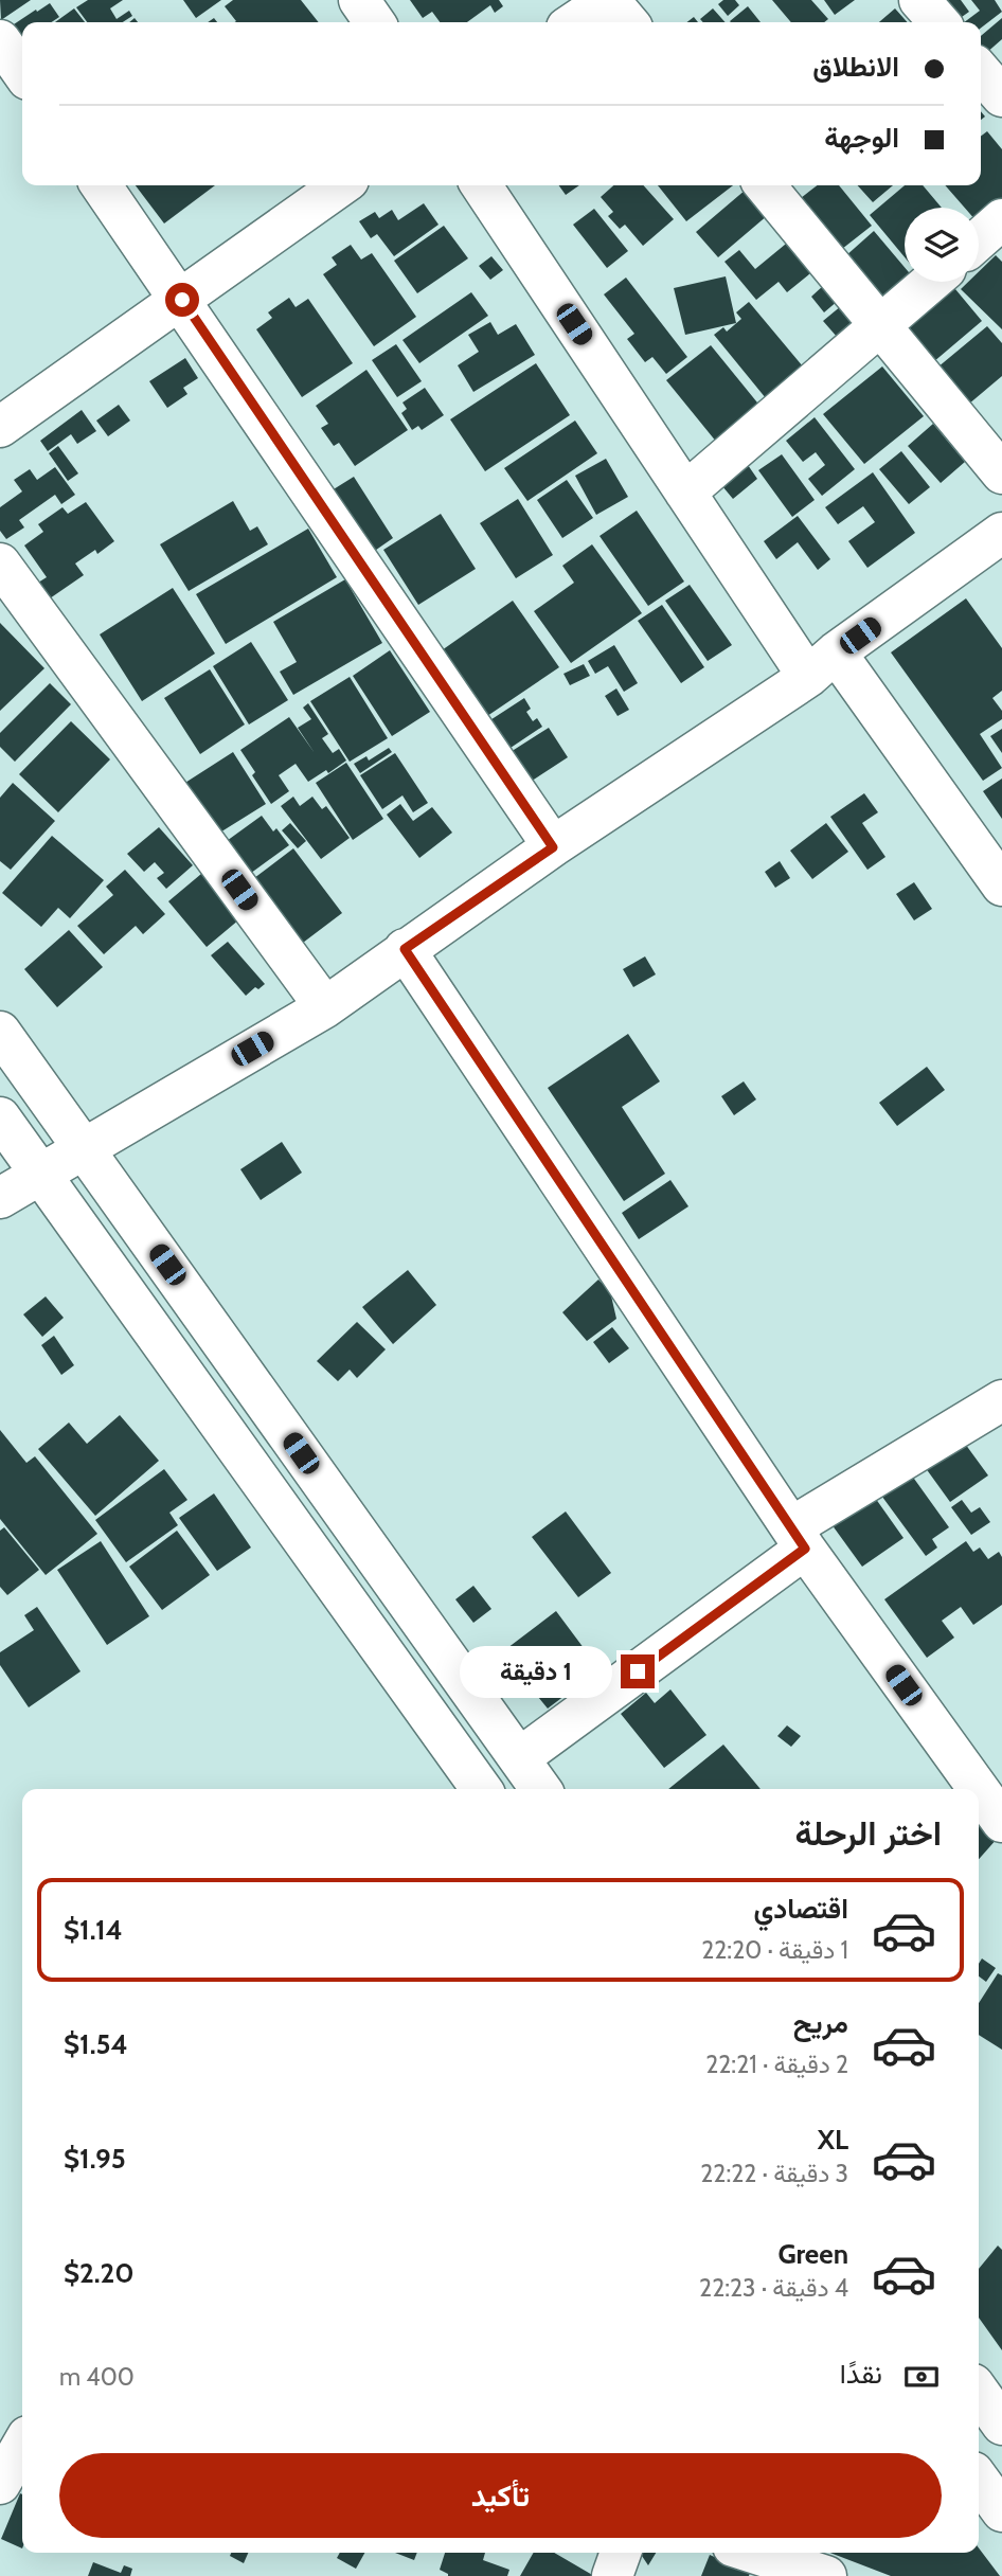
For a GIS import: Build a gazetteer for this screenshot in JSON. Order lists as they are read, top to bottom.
{
  "page": {
    "banner": ["الانطلاق", "الوجهة"],
    "bubble": "1 دقيقة",
    "heading": "اختر الرحلة",
    "list": [
      {
        "name": "اقتصادي",
        "note": "1 دقيقة · 22:20",
        "value": "$1.14"
      },
      {
        "name": "مريح",
        "note": "2 دقيقة · 22:21",
        "value": "$1.54"
      },
      {
        "name": "XL",
        "note": "3 دقيقة · 22:22",
        "value": "$1.95"
      },
      {
        "name": "Green",
        "note": "4 دقيقة · 22:23",
        "value": "$2.20"
      }
    ],
    "pay": ["نقدًا", "400 m"],
    "buttons": "تأكيد"
  }
}
